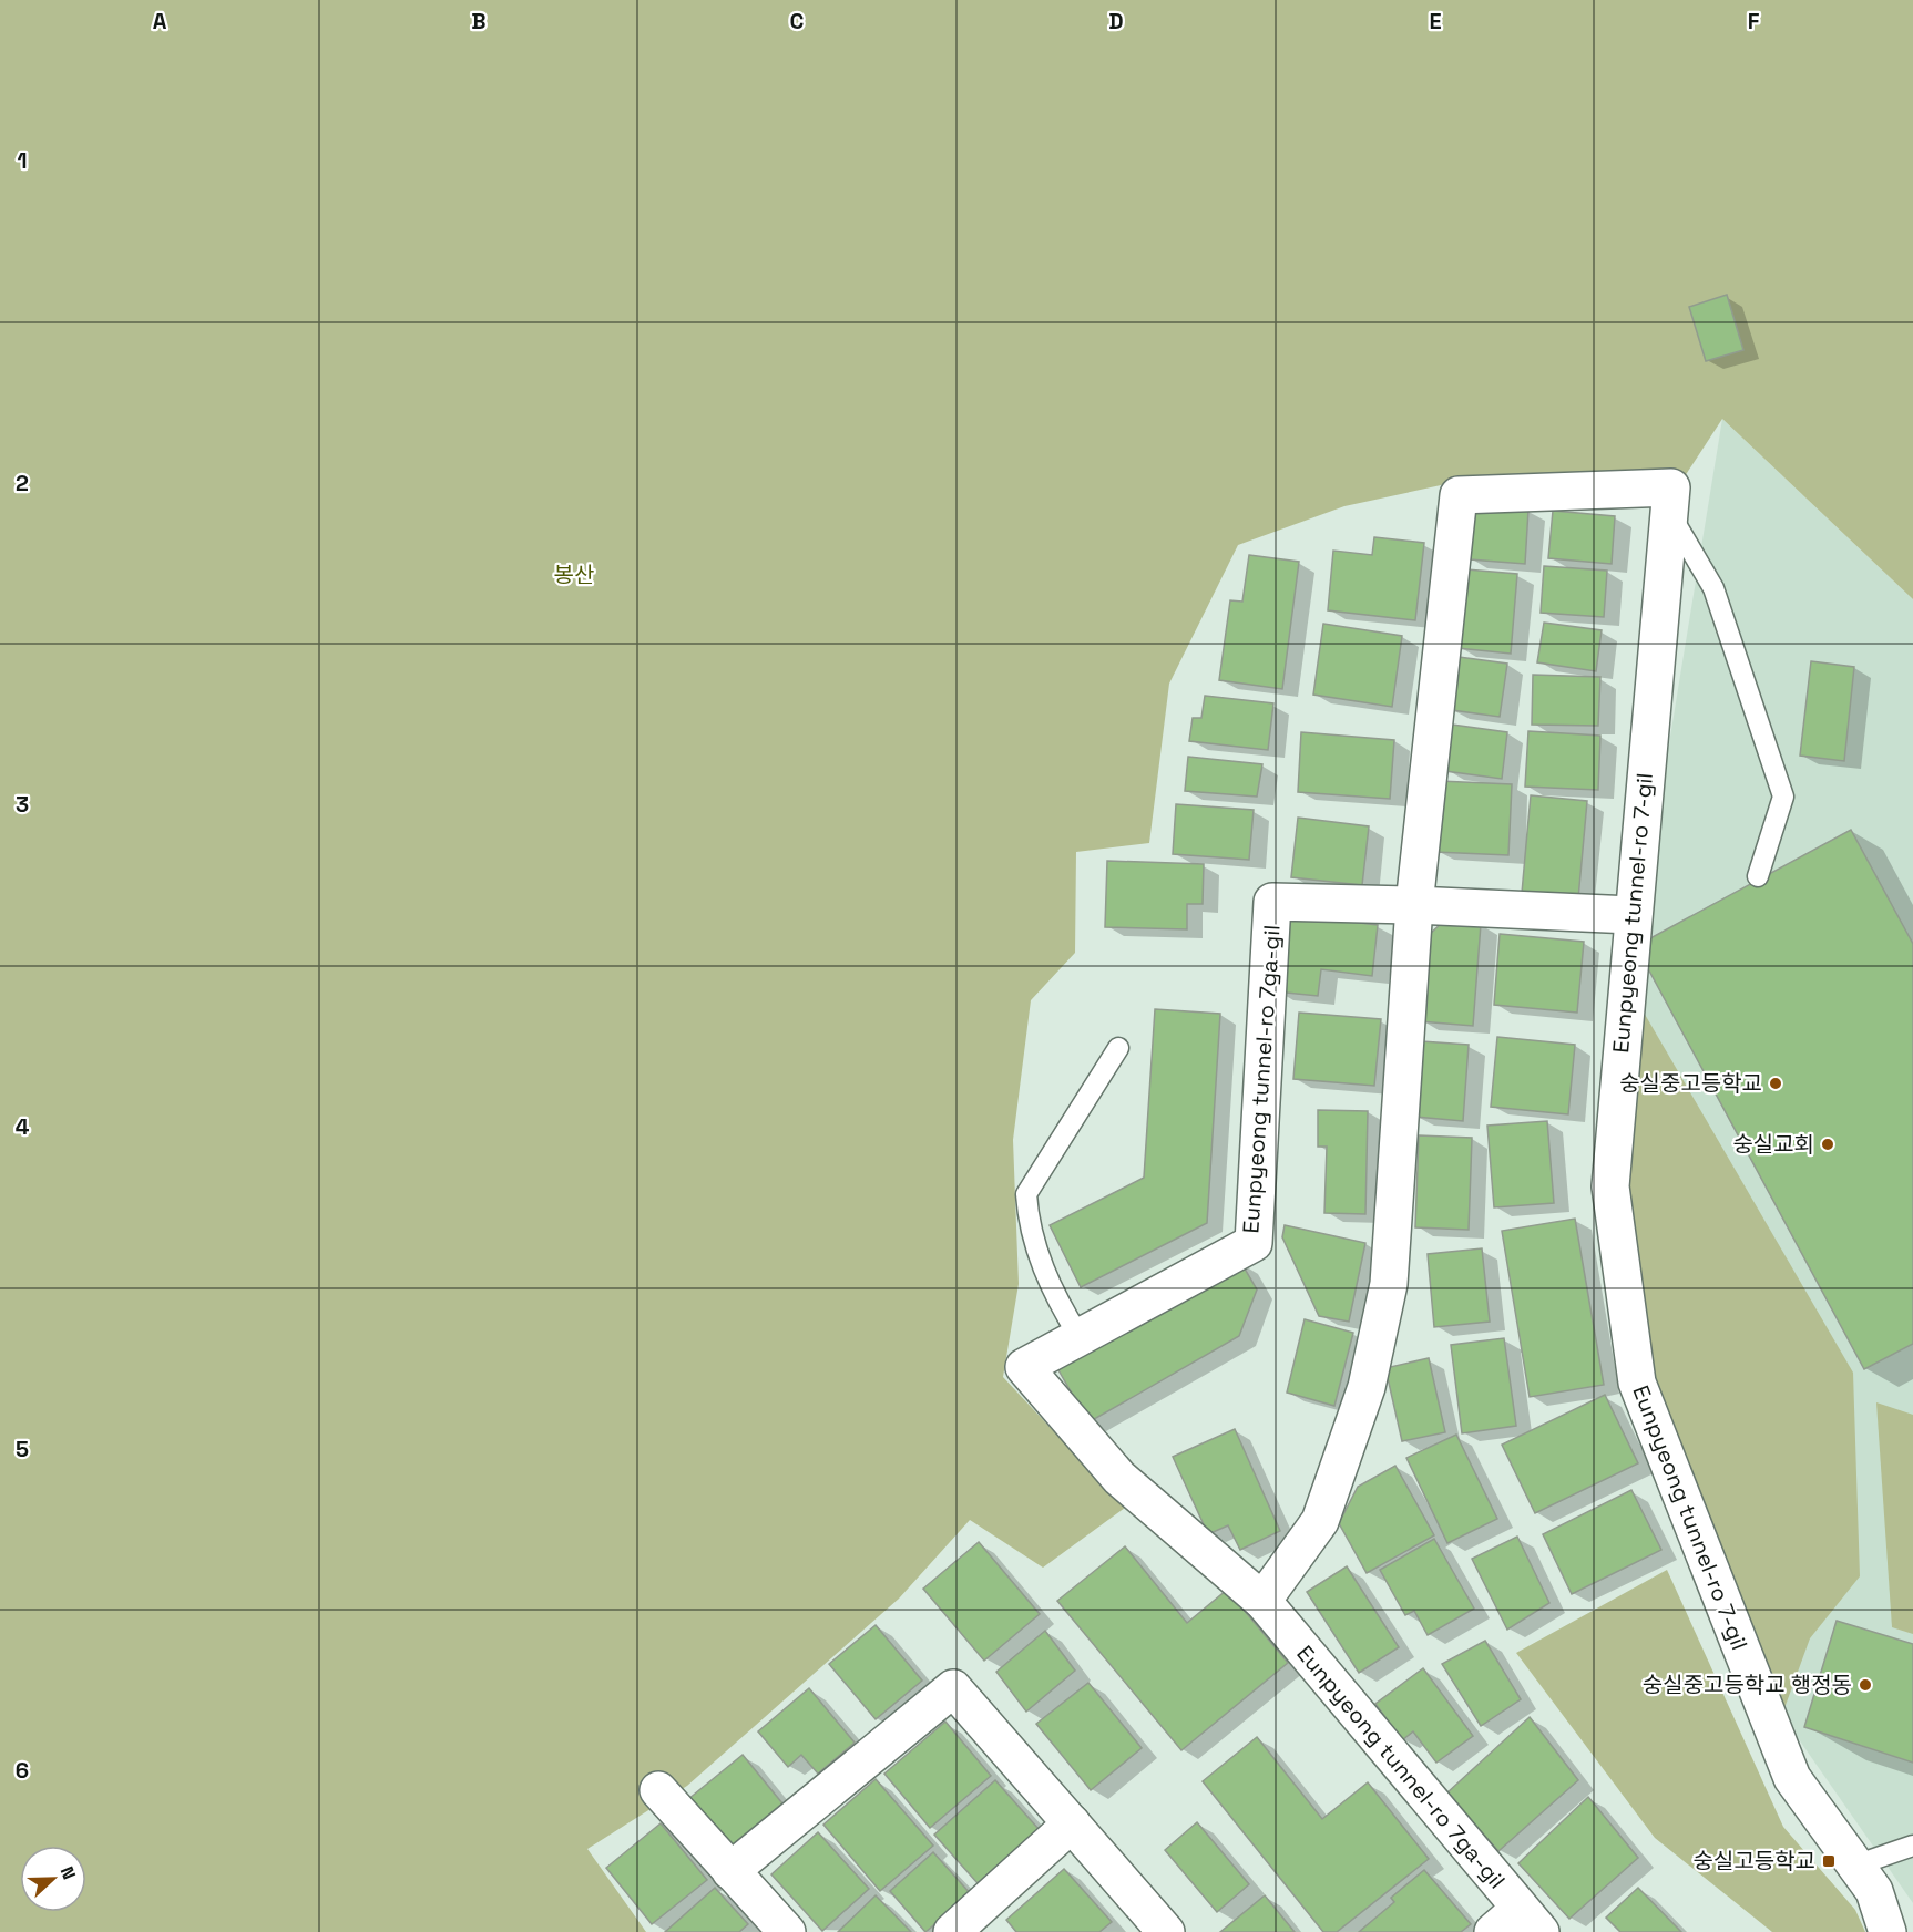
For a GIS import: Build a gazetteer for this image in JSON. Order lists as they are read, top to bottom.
{
  "streets": {
    "street": ["Eunpyeong tunnel-ro 7-gil", "Eunpyeong tunnel-ro 7ga-gil"]
  },
  "crossings": [
    ["Eunpyeong tunnel-ro 7-gil", "Eunpyeong tunnel-ro 7ga-gil"]
  ],
  "parks": ["봉산"],
  "places": {
    "other": ["숭실중고등학교", "숭실교회", "숭실중고등학교 행정동"],
    "transit": ["숭실고등학교"]
  },
  "north": "right",
  "grid": {
    "columns": [
      "A",
      "B",
      "C",
      "D",
      "E",
      "F"
    ],
    "rows": [
      "1",
      "2",
      "3",
      "4",
      "5",
      "6"
    ]
  }
}
